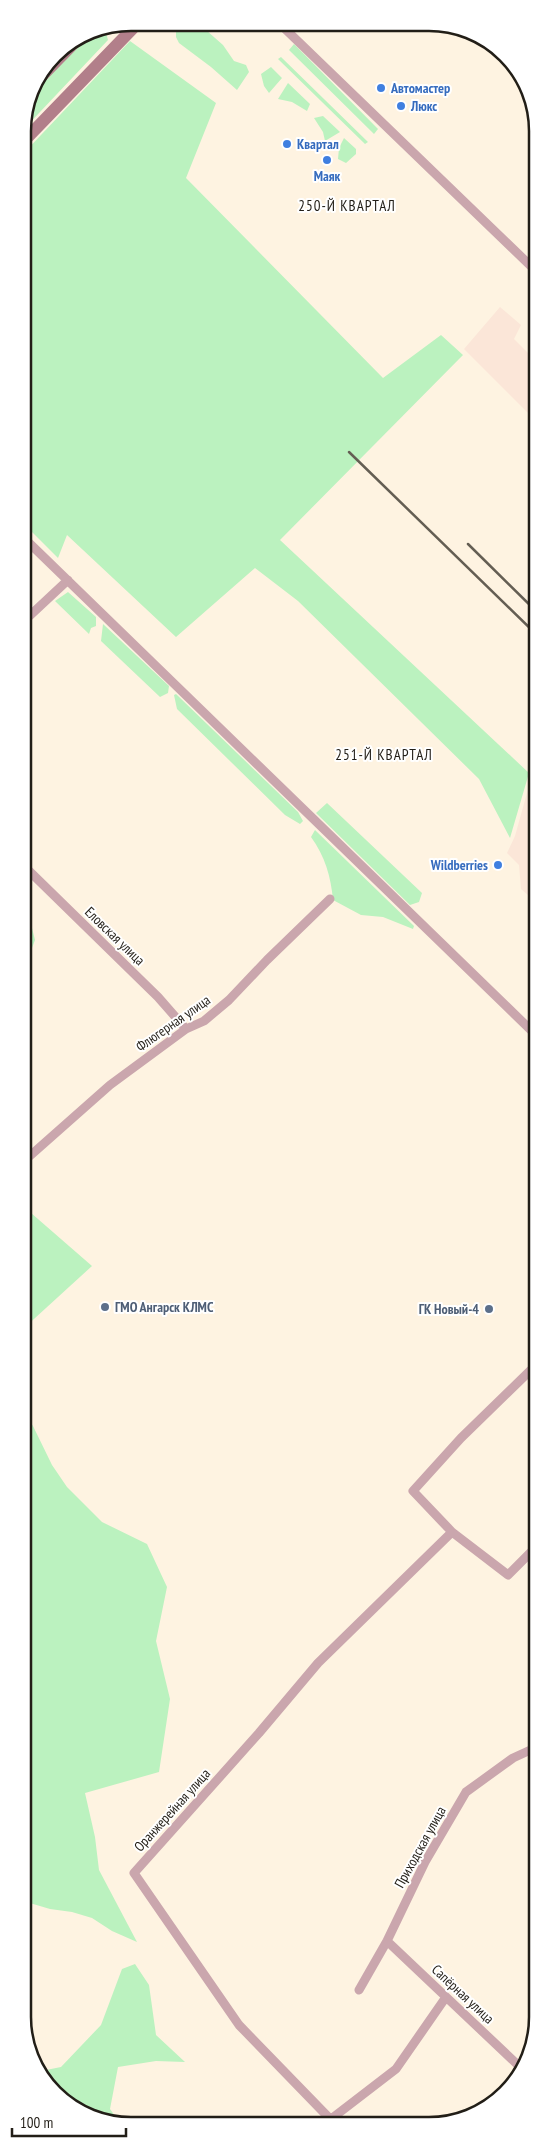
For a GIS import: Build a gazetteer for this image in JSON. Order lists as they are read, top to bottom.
{
  "streets": {
    "street": [
      "Еловская улица",
      "Флюгерная улица",
      "Оранжерейная улица",
      "Приходская улица",
      "Сапёрная улица"
    ]
  },
  "crossings": [
    ["Еловская улица", "Флюгерная улица"],
    ["Приходская улица", "Сапёрная улица"]
  ],
  "districts": ["250-Й КВАРТАЛ", "251-Й КВАРТАЛ"],
  "places": [
    "Автомастер",
    "Люкс",
    "Квартал",
    "Маяк",
    "Wildberries",
    "ГМО Ангарск КЛМС",
    "ГК Новый-4"
  ],
  "scale_bar": "100 m"
}
